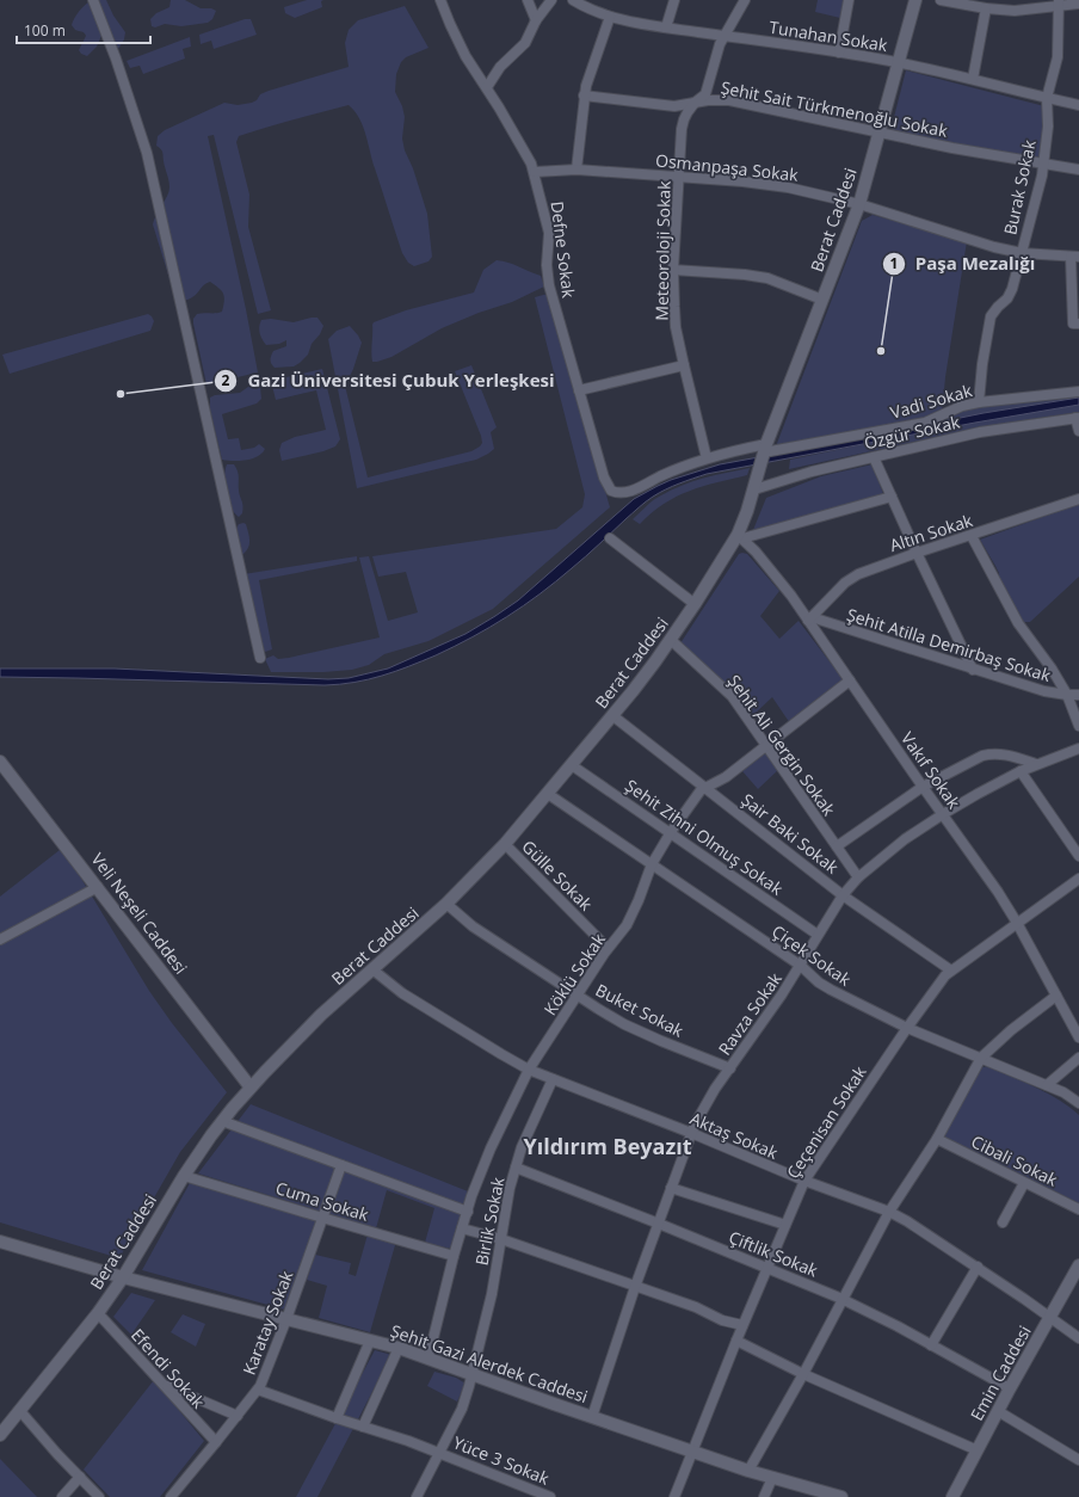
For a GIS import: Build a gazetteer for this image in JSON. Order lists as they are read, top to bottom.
{
  "streets": {
    "street": [
      "Tunahan Sokak",
      "Şehit Sait Türkmenoğlu Sokak",
      "Osmanpaşa Sokak",
      "Burak Sokak",
      "Berat Caddesi",
      "Defne Sokak",
      "Meteoroloji Sokak",
      "Vadi Sokak",
      "Özgür Sokak",
      "Altın Sokak",
      "Şehit Atilla Demirbaş Sokak",
      "Şehit Ali Gergin Sokak",
      "Vakıf Sokak",
      "Şair Baki Sokak",
      "Şehit Zihni Olmuş Sokak",
      "Gülle Sokak",
      "Veli Neşeli Caddesi",
      "Çiçek Sokak",
      "Köklü Sokak",
      "Buket Sokak",
      "Ravza Sokak",
      "Çeçenisan Sokak",
      "Aktaş Sokak",
      "Cibali Sokak",
      "Cuma Sokak",
      "Birlik Sokak",
      "Çiftlik Sokak",
      "Karatay Sokak",
      "Şehit Gazi Alerdek Caddesi",
      "Efendi Sokak",
      "Emin Caddesi",
      "Yüce 3 Sokak"
    ]
  },
  "crossings": [
    ["Tunahan Sokak", "Burak Sokak"],
    ["Tunahan Sokak", "Berat Caddesi"],
    ["Tunahan Sokak", "Meteoroloji Sokak"],
    ["Şehit Sait Türkmenoğlu Sokak", "Burak Sokak"],
    ["Şehit Sait Türkmenoğlu Sokak", "Berat Caddesi"],
    ["Şehit Sait Türkmenoğlu Sokak", "Meteoroloji Sokak"],
    ["Osmanpaşa Sokak", "Burak Sokak"],
    ["Osmanpaşa Sokak", "Berat Caddesi"],
    ["Osmanpaşa Sokak", "Defne Sokak"],
    ["Osmanpaşa Sokak", "Meteoroloji Sokak"],
    ["Burak Sokak", "Vadi Sokak"],
    ["Berat Caddesi", "Vadi Sokak"],
    ["Berat Caddesi", "Özgür Sokak"],
    ["Berat Caddesi", "Şehit Ali Gergin Sokak"],
    ["Berat Caddesi", "Vakıf Sokak"],
    ["Berat Caddesi", "Şair Baki Sokak"],
    ["Berat Caddesi", "Şehit Zihni Olmuş Sokak"],
    ["Berat Caddesi", "Gülle Sokak"],
    ["Berat Caddesi", "Veli Neşeli Caddesi"],
    ["Berat Caddesi", "Çiçek Sokak"],
    ["Berat Caddesi", "Buket Sokak"],
    ["Berat Caddesi", "Aktaş Sokak"],
    ["Berat Caddesi", "Cuma Sokak"],
    ["Berat Caddesi", "Şehit Gazi Alerdek Caddesi"],
    ["Berat Caddesi", "Efendi Sokak"],
    ["Defne Sokak", "Vadi Sokak"],
    ["Meteoroloji Sokak", "Vadi Sokak"],
    ["Altın Sokak", "Şehit Atilla Demirbaş Sokak"],
    ["Altın Sokak", "Vakıf Sokak"],
    ["Şehit Atilla Demirbaş Sokak", "Vakıf Sokak"],
    ["Şehit Ali Gergin Sokak", "Köklü Sokak"],
    ["Şehit Ali Gergin Sokak", "Ravza Sokak"],
    ["Vakıf Sokak", "Köklü Sokak"],
    ["Vakıf Sokak", "Ravza Sokak"],
    ["Vakıf Sokak", "Çeçenisan Sokak"],
    ["Şair Baki Sokak", "Köklü Sokak"],
    ["Şair Baki Sokak", "Ravza Sokak"],
    ["Şair Baki Sokak", "Çeçenisan Sokak"],
    ["Şehit Zihni Olmuş Sokak", "Köklü Sokak"],
    ["Şehit Zihni Olmuş Sokak", "Ravza Sokak"],
    ["Gülle Sokak", "Köklü Sokak"],
    ["Çiçek Sokak", "Köklü Sokak"],
    ["Çiçek Sokak", "Ravza Sokak"],
    ["Çiçek Sokak", "Çeçenisan Sokak"],
    ["Köklü Sokak", "Buket Sokak"],
    ["Köklü Sokak", "Aktaş Sokak"],
    ["Köklü Sokak", "Cuma Sokak"],
    ["Köklü Sokak", "Şehit Gazi Alerdek Caddesi"],
    ["Buket Sokak", "Ravza Sokak"],
    ["Ravza Sokak", "Aktaş Sokak"],
    ["Ravza Sokak", "Çiftlik Sokak"],
    ["Ravza Sokak", "Şehit Gazi Alerdek Caddesi"],
    ["Çeçenisan Sokak", "Aktaş Sokak"],
    ["Çeçenisan Sokak", "Çiftlik Sokak"],
    ["Çeçenisan Sokak", "Şehit Gazi Alerdek Caddesi"],
    ["Aktaş Sokak", "Birlik Sokak"],
    ["Aktaş Sokak", "Emin Caddesi"],
    ["Cuma Sokak", "Karatay Sokak"],
    ["Birlik Sokak", "Çiftlik Sokak"],
    ["Birlik Sokak", "Şehit Gazi Alerdek Caddesi"],
    ["Birlik Sokak", "Yüce 3 Sokak"],
    ["Çiftlik Sokak", "Emin Caddesi"],
    ["Karatay Sokak", "Şehit Gazi Alerdek Caddesi"],
    ["Karatay Sokak", "Efendi Sokak"],
    ["Karatay Sokak", "Yüce 3 Sokak"]
  ],
  "districts": ["Yıldırım Beyazıt"],
  "places": ["Paşa Mezalığı", "Gazi Üniversitesi Çubuk Yerleşkesi"],
  "scale_bar": "100 m"
}
